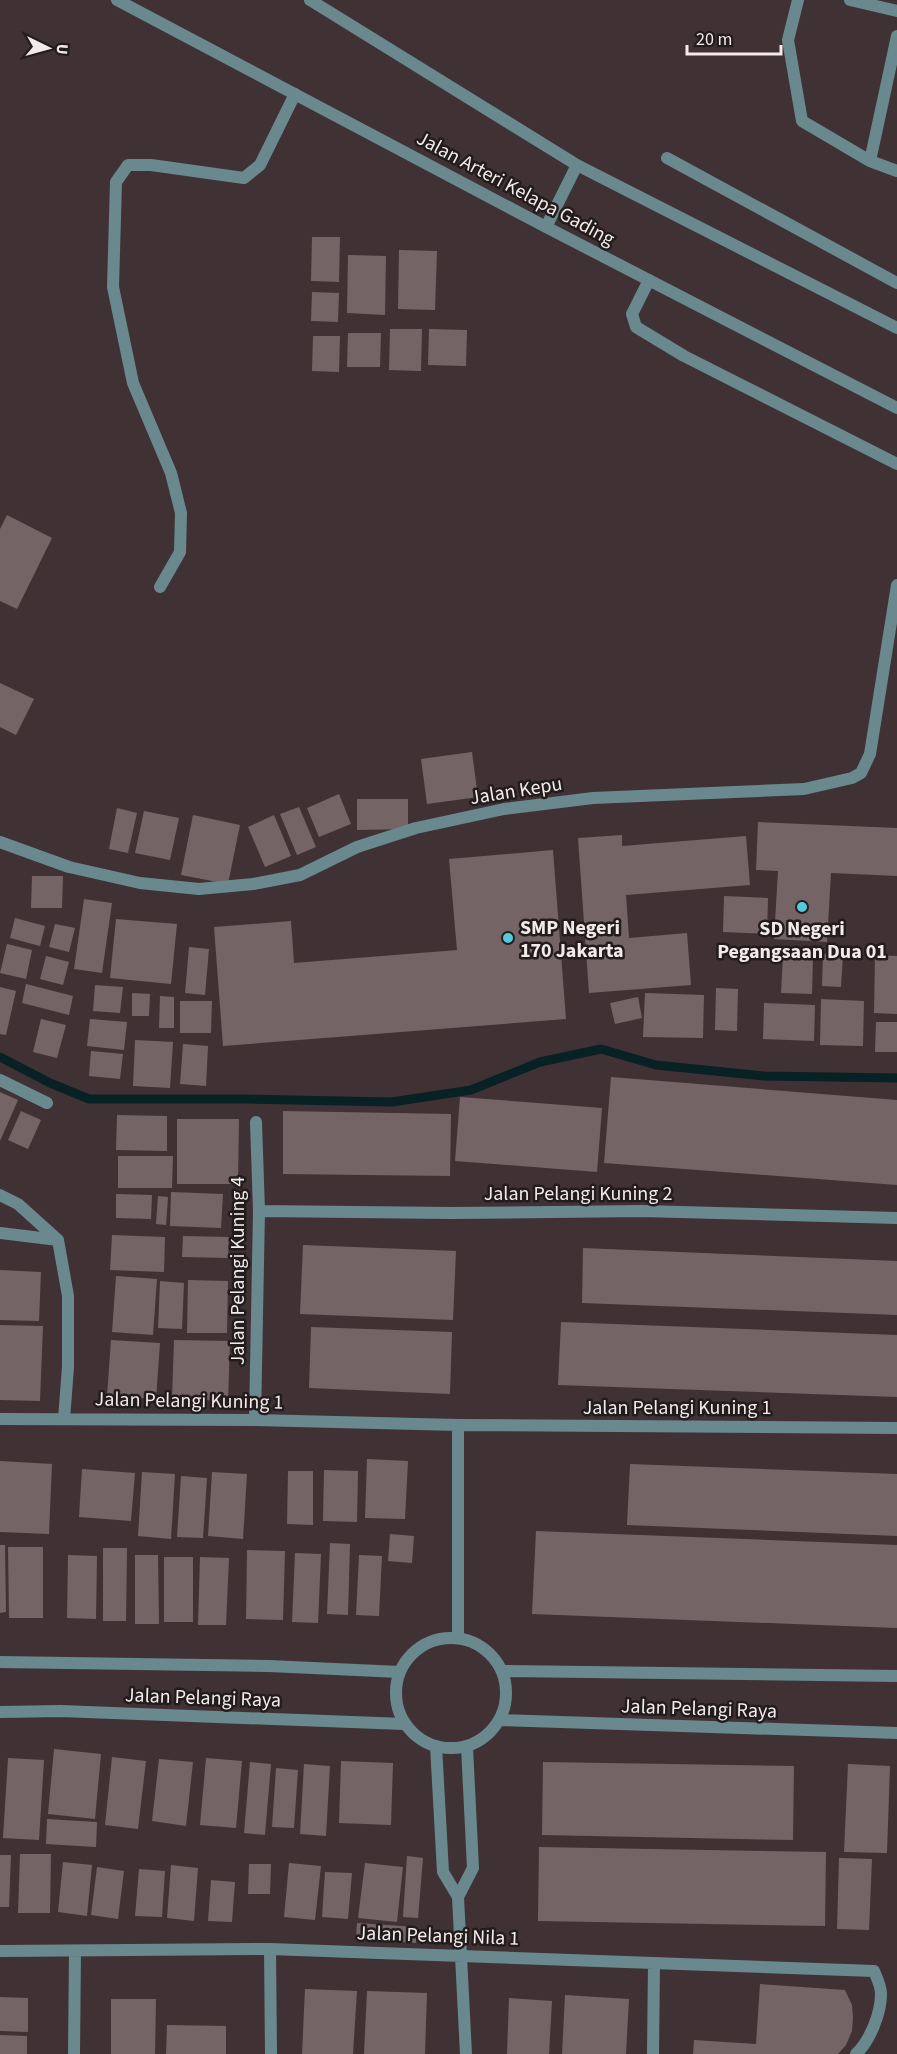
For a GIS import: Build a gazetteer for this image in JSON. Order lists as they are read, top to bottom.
{
  "streets": {
    "street": [
      "Jalan Arteri Kelapa Gading",
      "Jalan Kepu",
      "Jalan Pelangi Kuning 2",
      "Jalan Pelangi Kuning 4",
      "Jalan Pelangi Kuning 1",
      "Jalan Pelangi Raya",
      "Jalan Pelangi Nila 1"
    ]
  },
  "crossings": [
    ["Jalan Pelangi Kuning 2", "Jalan Pelangi Kuning 4"],
    ["Jalan Pelangi Kuning 4", "Jalan Pelangi Kuning 1"]
  ],
  "places": ["SD Negeri Pegangsaan Dua 01", "SMP Negeri 170 Jakarta"],
  "scale_bar": "20 m",
  "north": "right"
}
